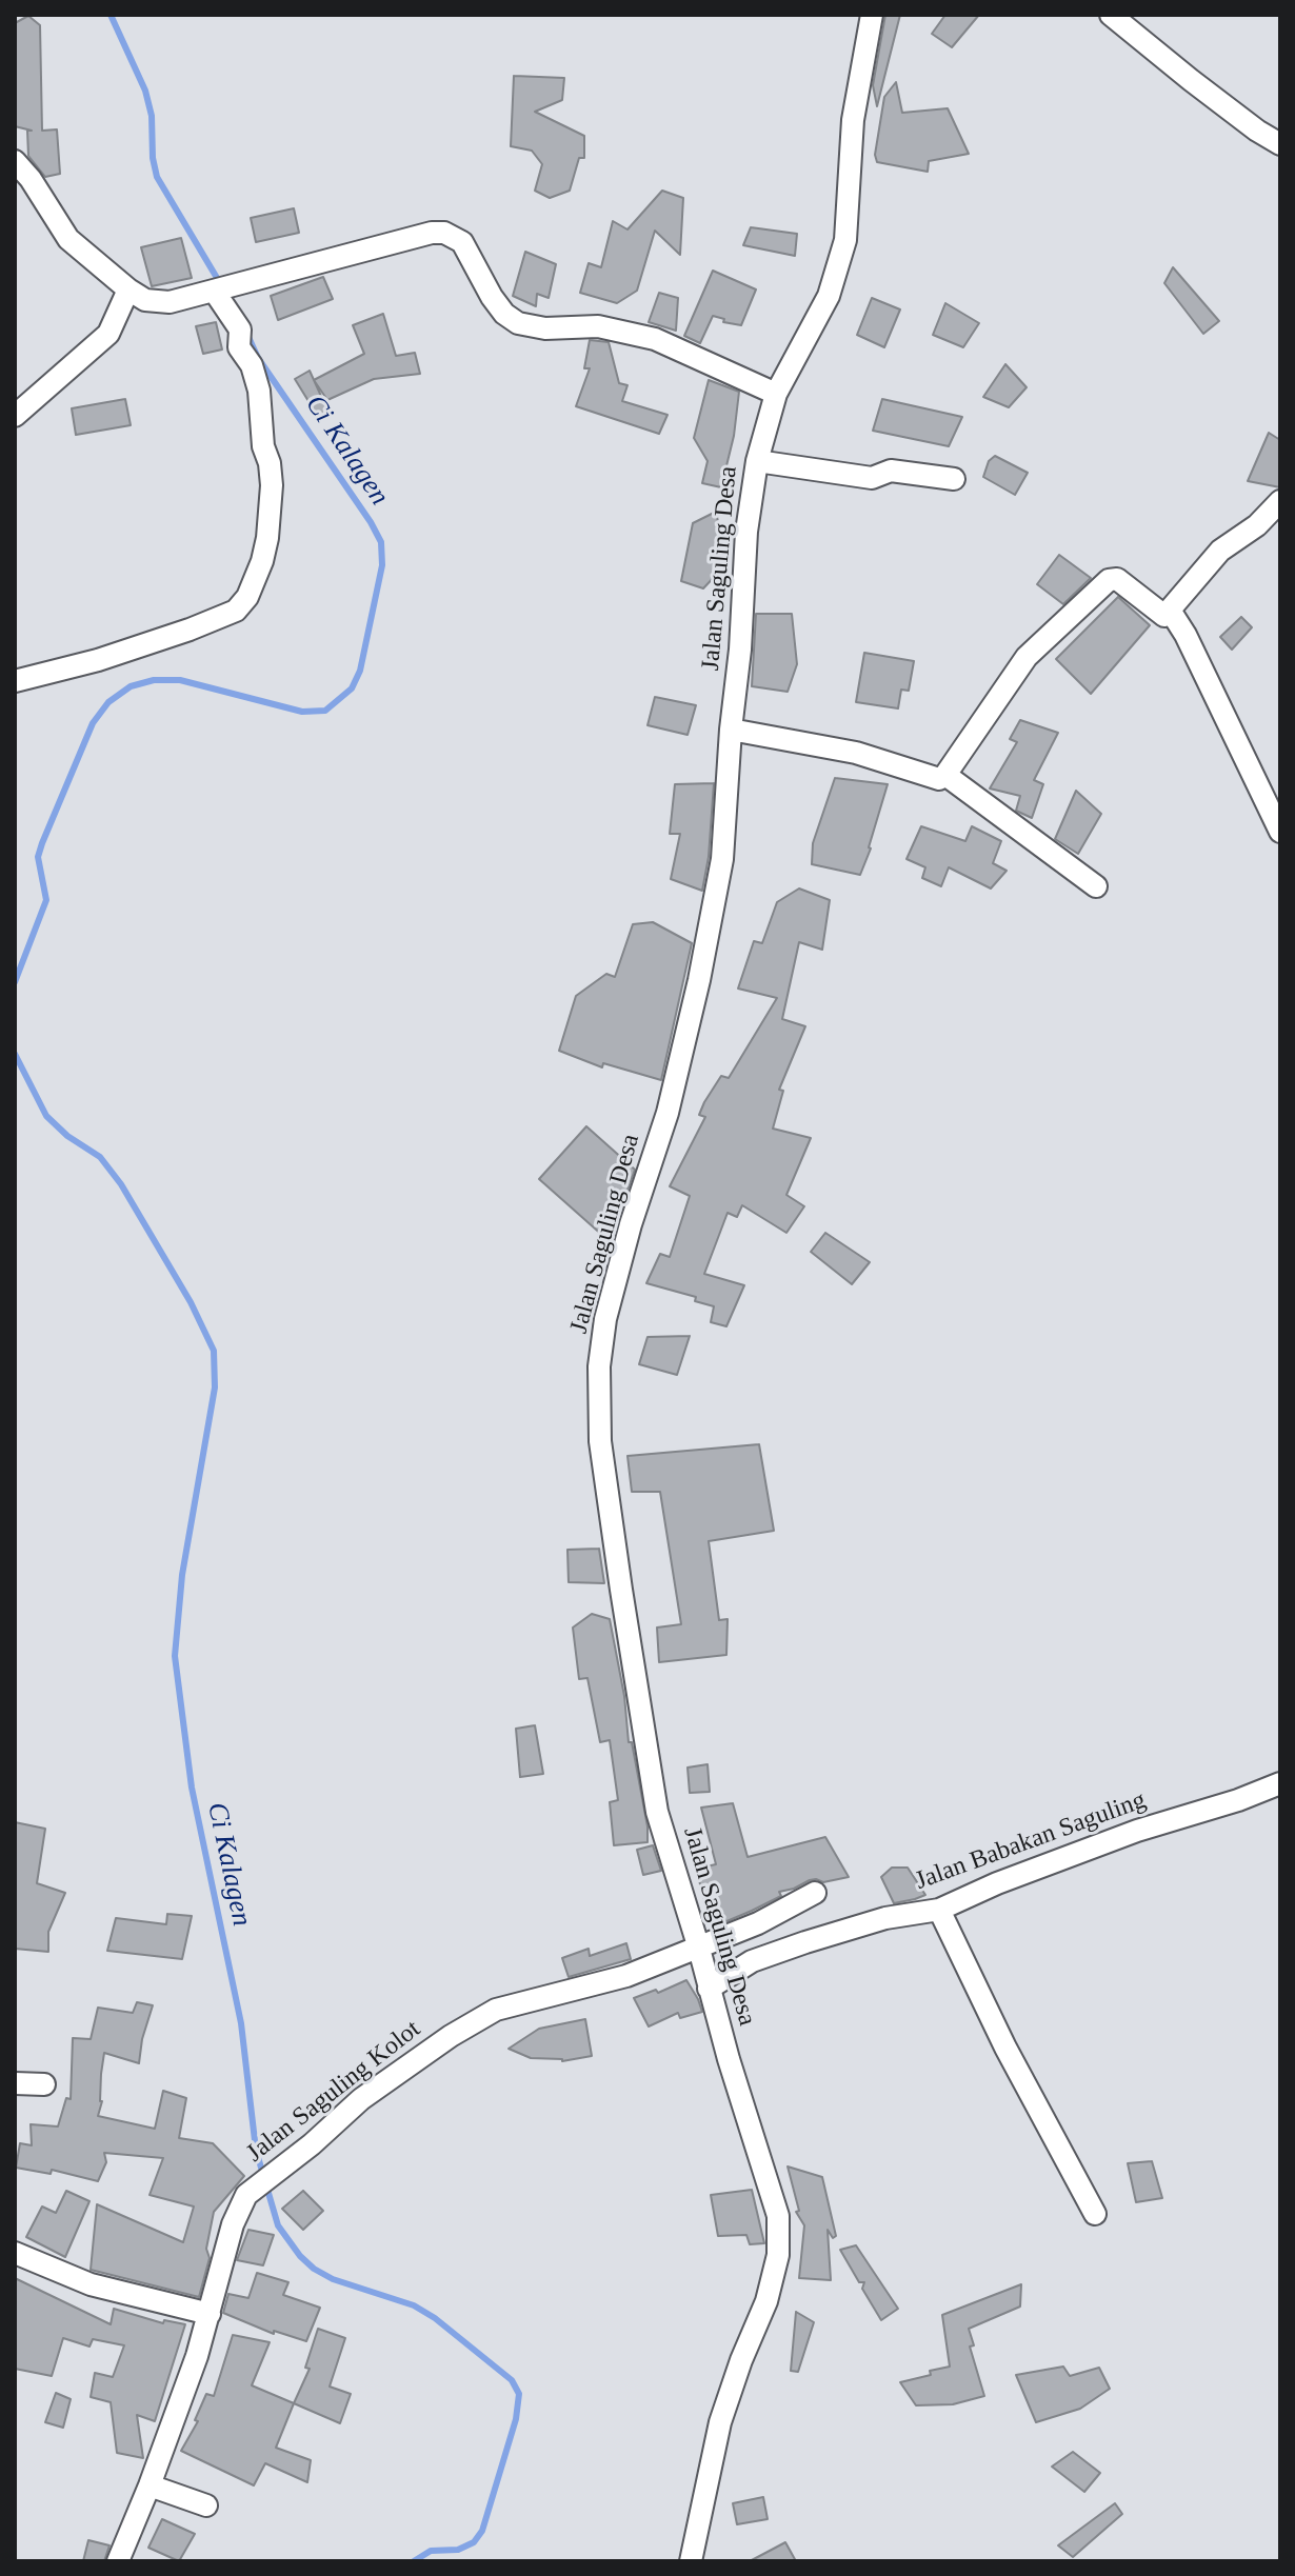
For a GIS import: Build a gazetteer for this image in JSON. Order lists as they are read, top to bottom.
{
  "streets": {
    "street": ["Jalan Saguling Desa", "Jalan Babakan Saguling", "Jalan Saguling Kolot"]
  },
  "crossings": [
    ["Jalan Saguling Desa", "Jalan Babakan Saguling"],
    ["Jalan Saguling Desa", "Jalan Saguling Kolot"]
  ],
  "water": ["Ci Kalagen"]
}
